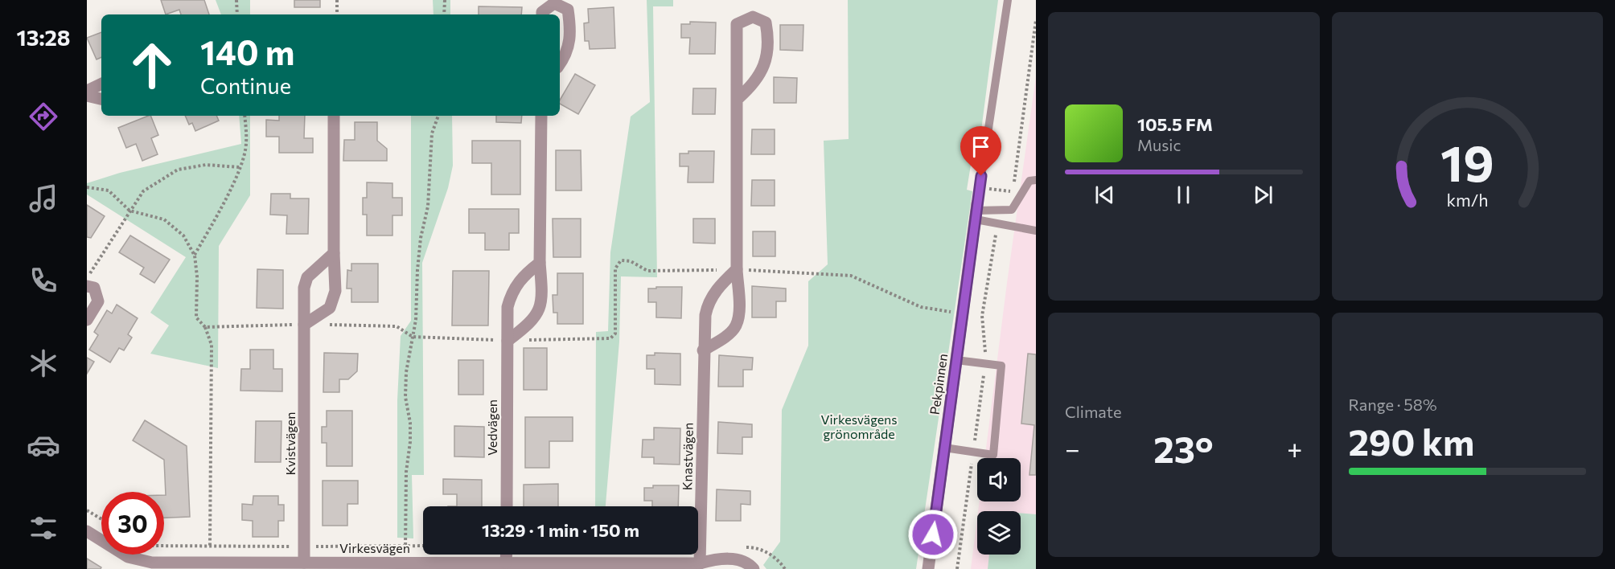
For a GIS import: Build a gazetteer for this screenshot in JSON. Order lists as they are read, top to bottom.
{
  "streets": {
    "street": [
      "Pekpinnen",
      "Vedvägen",
      "Kvistvägen",
      "Knastvägen",
      "Virkesvägen"
    ]
  },
  "crossings": [
    ["Kvistvägen", "Virkesvägen"],
    ["Knastvägen", "Virkesvägen"]
  ],
  "parks": ["Virkesvägens grönområde"],
  "page": {
    "tabs": "13:28",
    "turn": ["140 m", "Continue"],
    "song": ["105.5 FM", "Music"],
    "tile": [
      "Climate",
      ["Range · 58%", "290 km"]
    ],
    "heat": ["−", "23°", "+"],
    "limit": "30",
    "trip": "13:29 · 1 min · 150 m",
    "gauge": ["19", "km/h"]
  }
}
